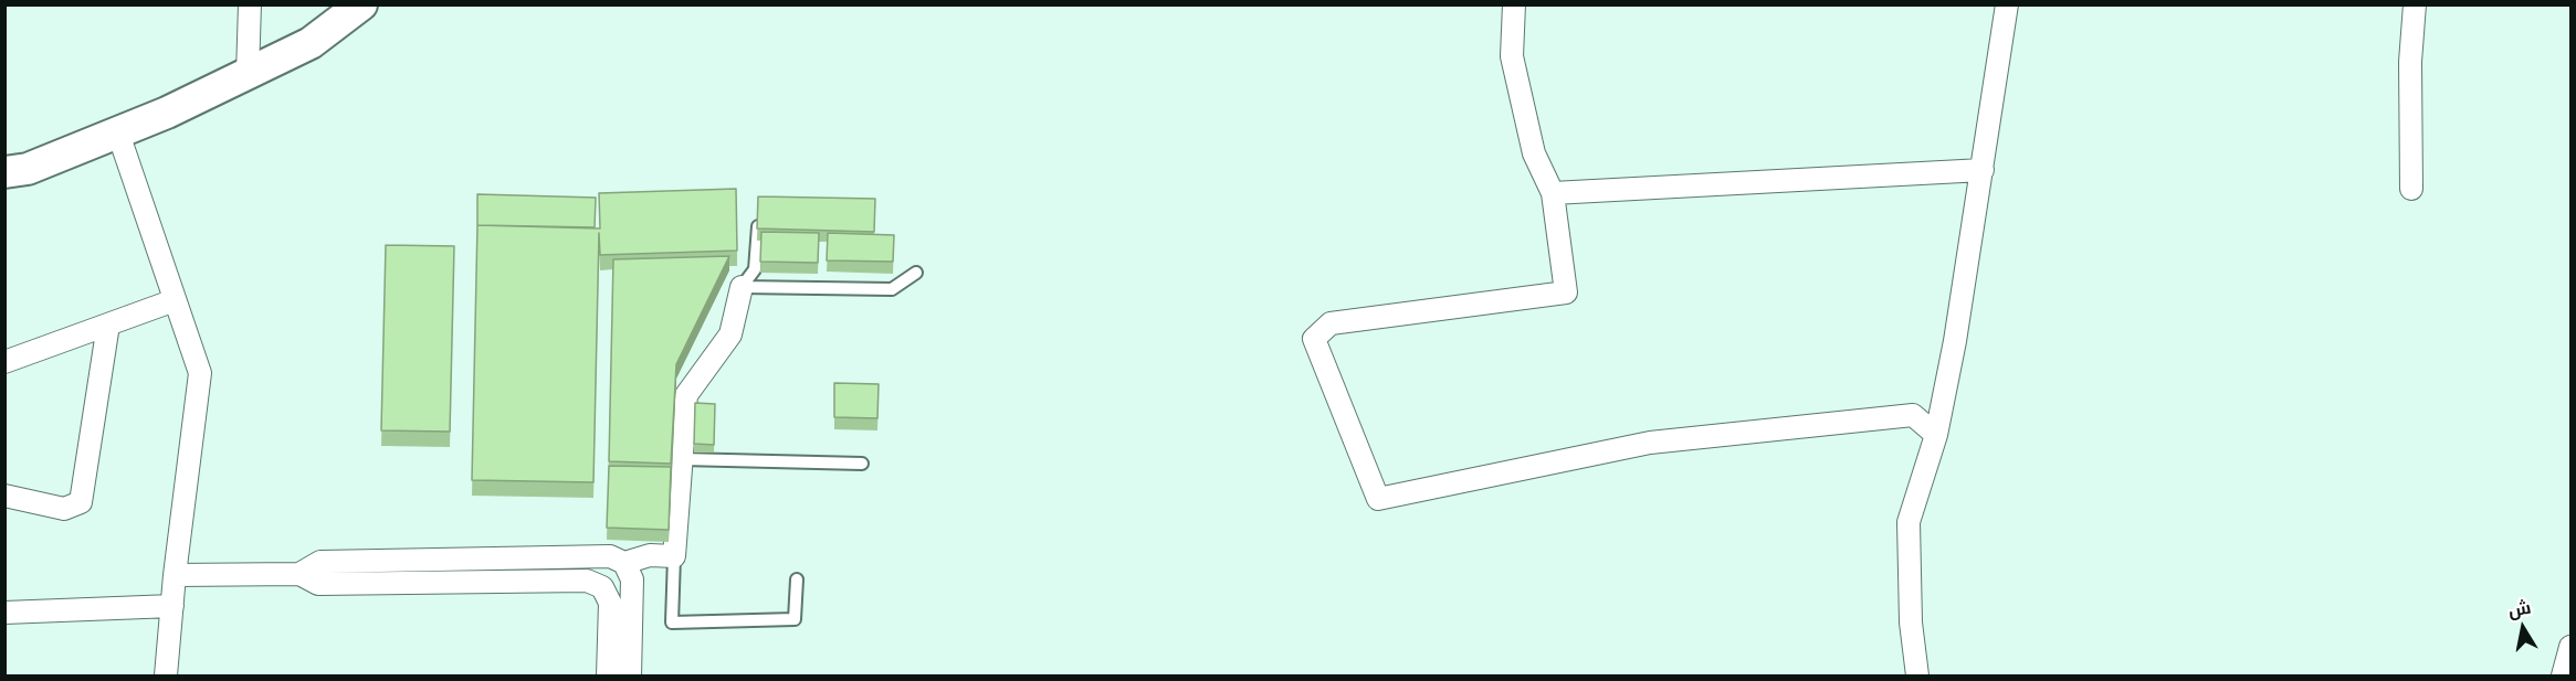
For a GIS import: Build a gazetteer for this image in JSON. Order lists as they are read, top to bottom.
{
  "north": "top"
}
